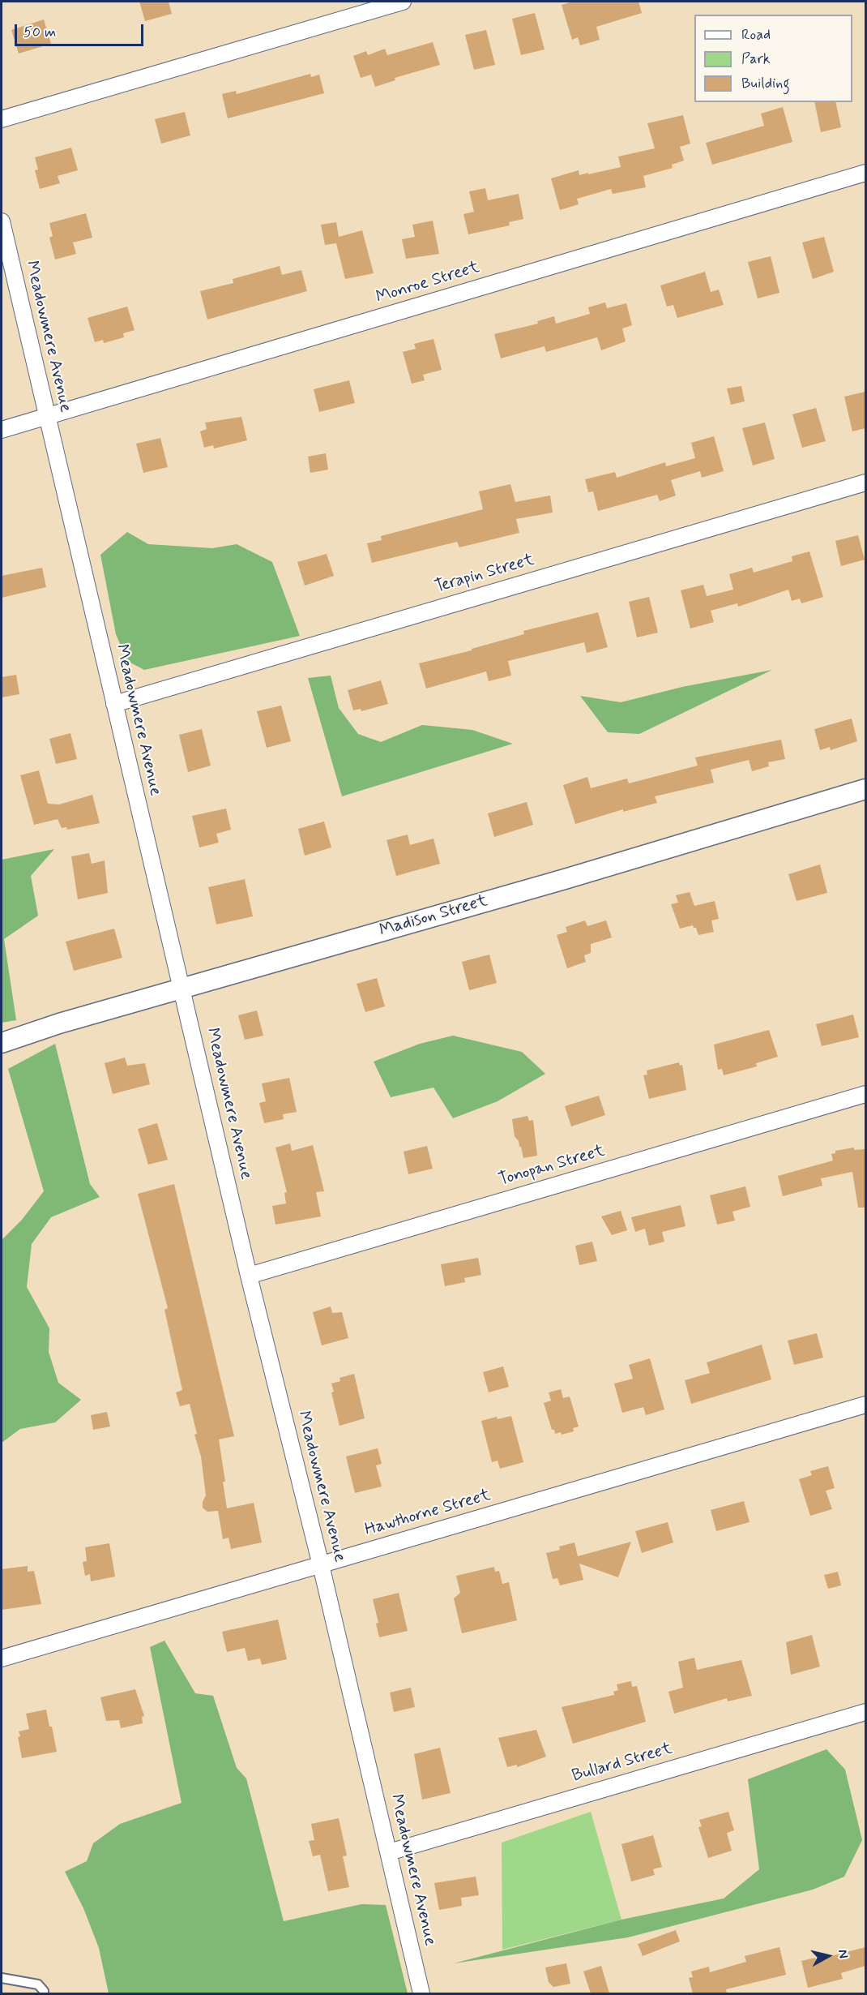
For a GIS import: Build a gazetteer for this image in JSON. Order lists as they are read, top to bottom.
{
  "streets": {
    "street": [
      "Monroe Street",
      "Meadowmere Avenue",
      "Terapin Street",
      "Madison Street",
      "Tonopan Street",
      "Hawthorne Street",
      "Bullard Street"
    ]
  },
  "crossings": [
    ["Monroe Street", "Meadowmere Avenue"],
    ["Meadowmere Avenue", "Terapin Street"],
    ["Meadowmere Avenue", "Madison Street"],
    ["Meadowmere Avenue", "Tonopan Street"],
    ["Meadowmere Avenue", "Hawthorne Street"],
    ["Meadowmere Avenue", "Bullard Street"]
  ],
  "legend": ["Road", "Park", "Building"],
  "scale_bar": "50 m",
  "north": "right"
}
